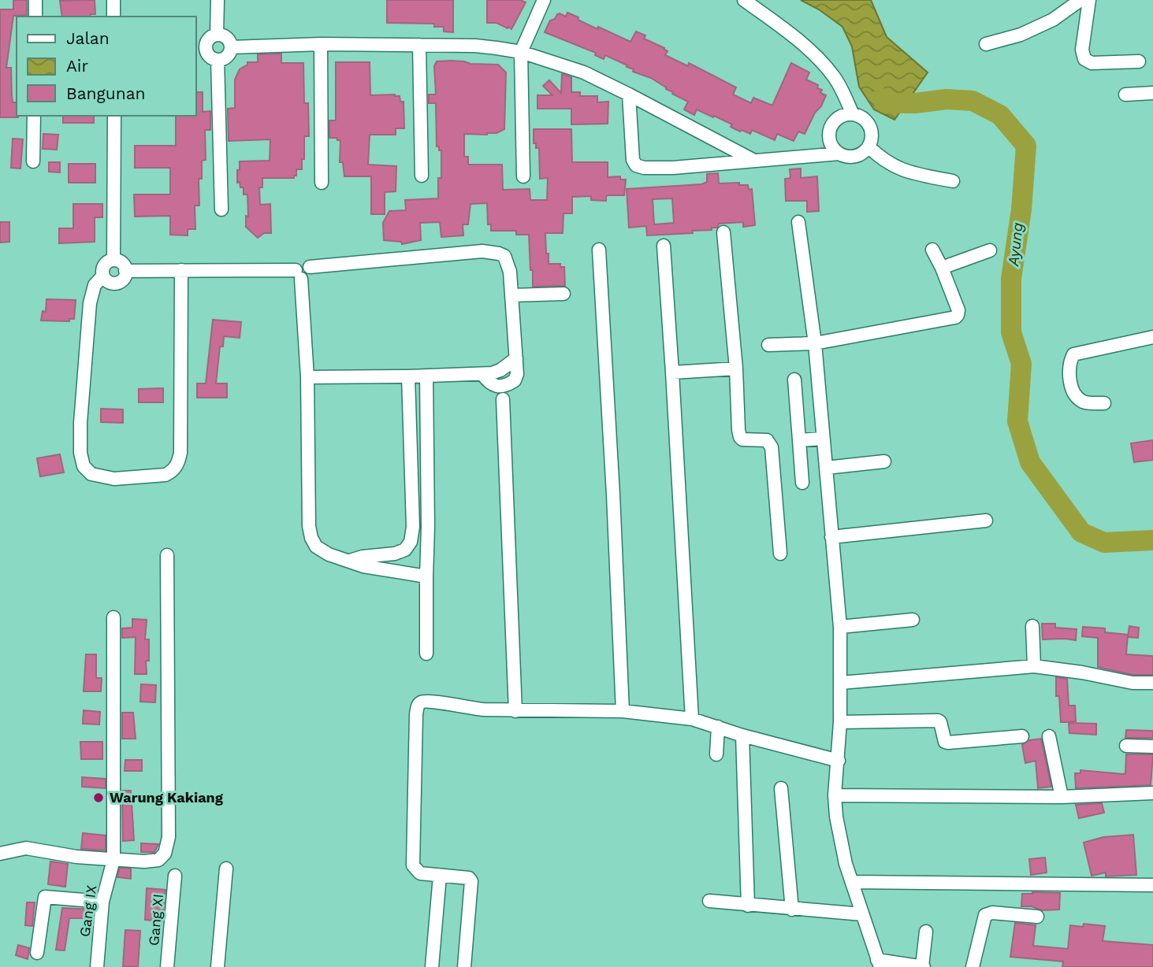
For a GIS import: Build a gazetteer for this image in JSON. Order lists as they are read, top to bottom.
{
  "streets": {
    "street": ["Gang IX", "Gang XI"]
  },
  "water": ["Ayung"],
  "places": ["Warung Kakiang"],
  "legend": ["Jalan", "Air", "Bangunan"]
}
